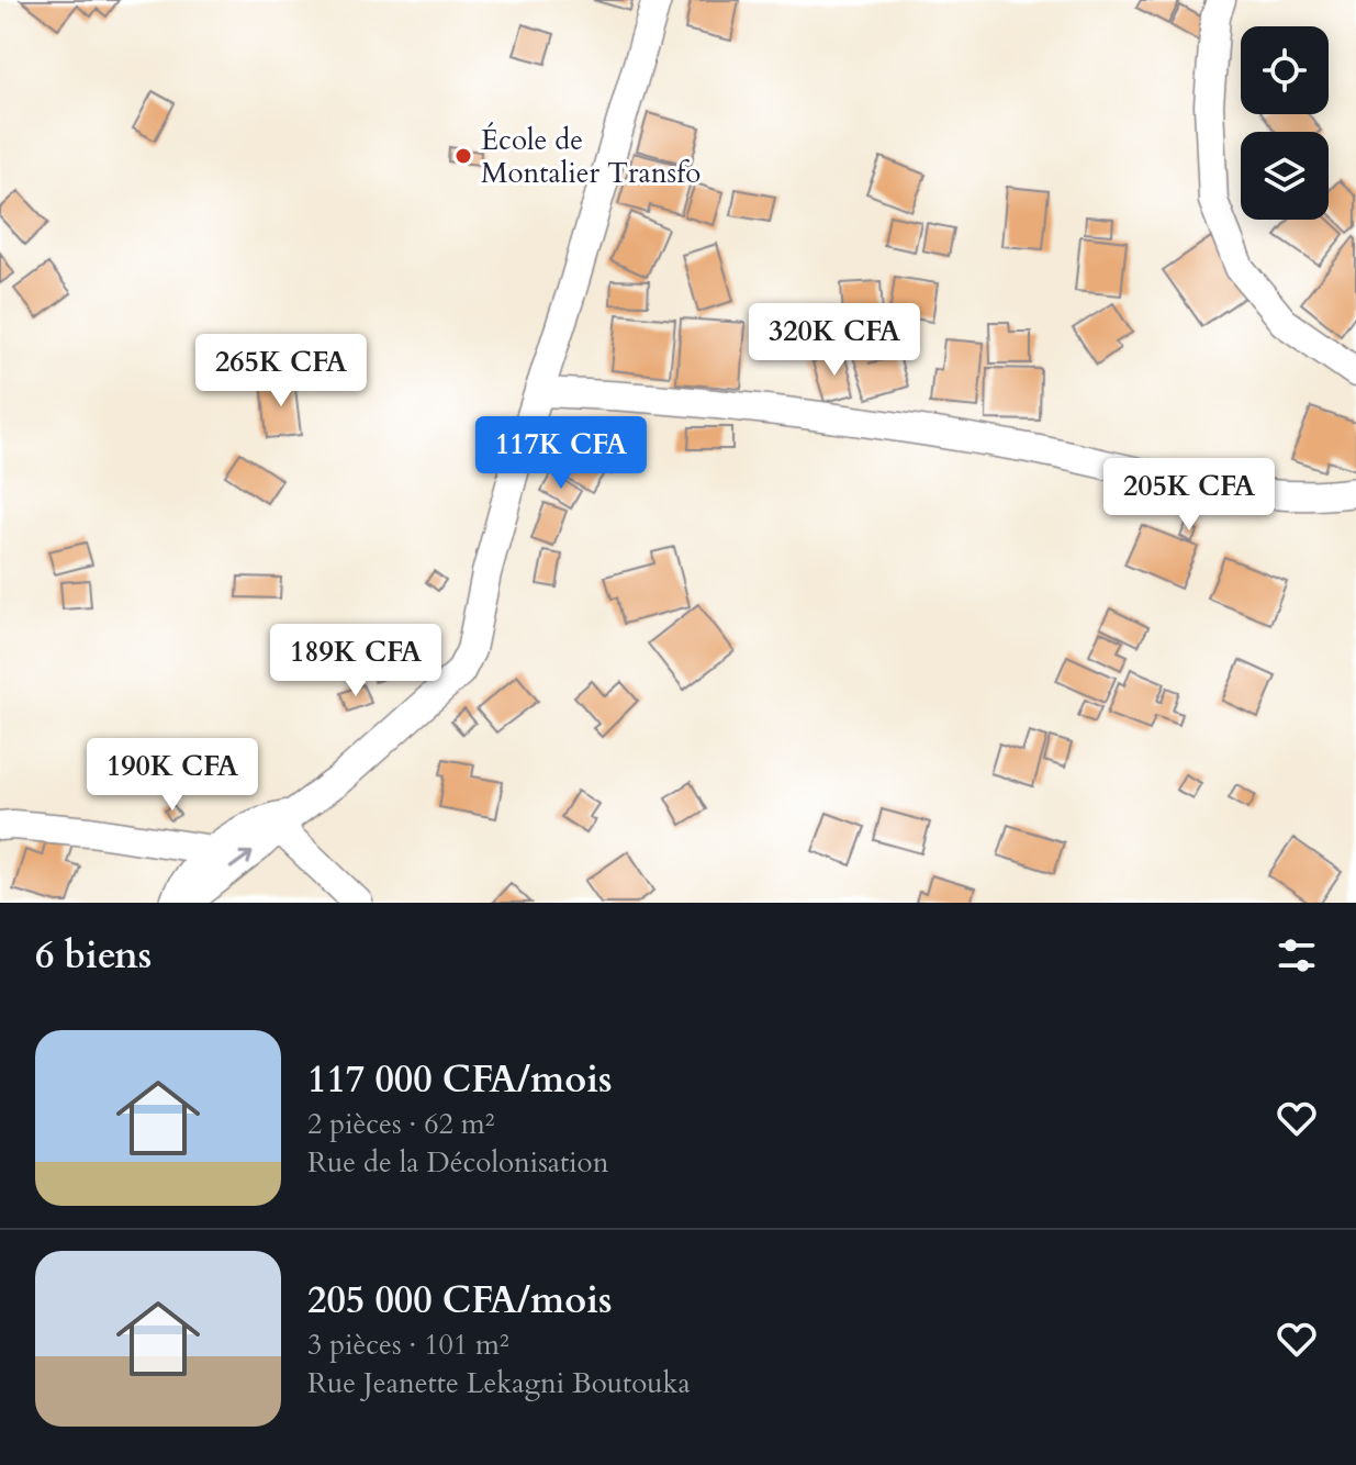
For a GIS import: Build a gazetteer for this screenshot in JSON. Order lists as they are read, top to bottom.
{
  "places": ["École de Montalier Transfo"],
  "page": {
    "price": [
      "320K CFA",
      "265K CFA",
      "117K CFA",
      "205K CFA",
      "189K CFA",
      "190K CFA"
    ],
    "heading": "6 biens",
    "list": [
      {
        "name": "117 000 CFA/mois",
        "note": "2 pièces · 62 m² · Rue de la Décolonisation"
      },
      {
        "name": "205 000 CFA/mois",
        "note": "3 pièces · 101 m² · Rue Jeanette Lekagni Boutouka"
      }
    ]
  }
}
